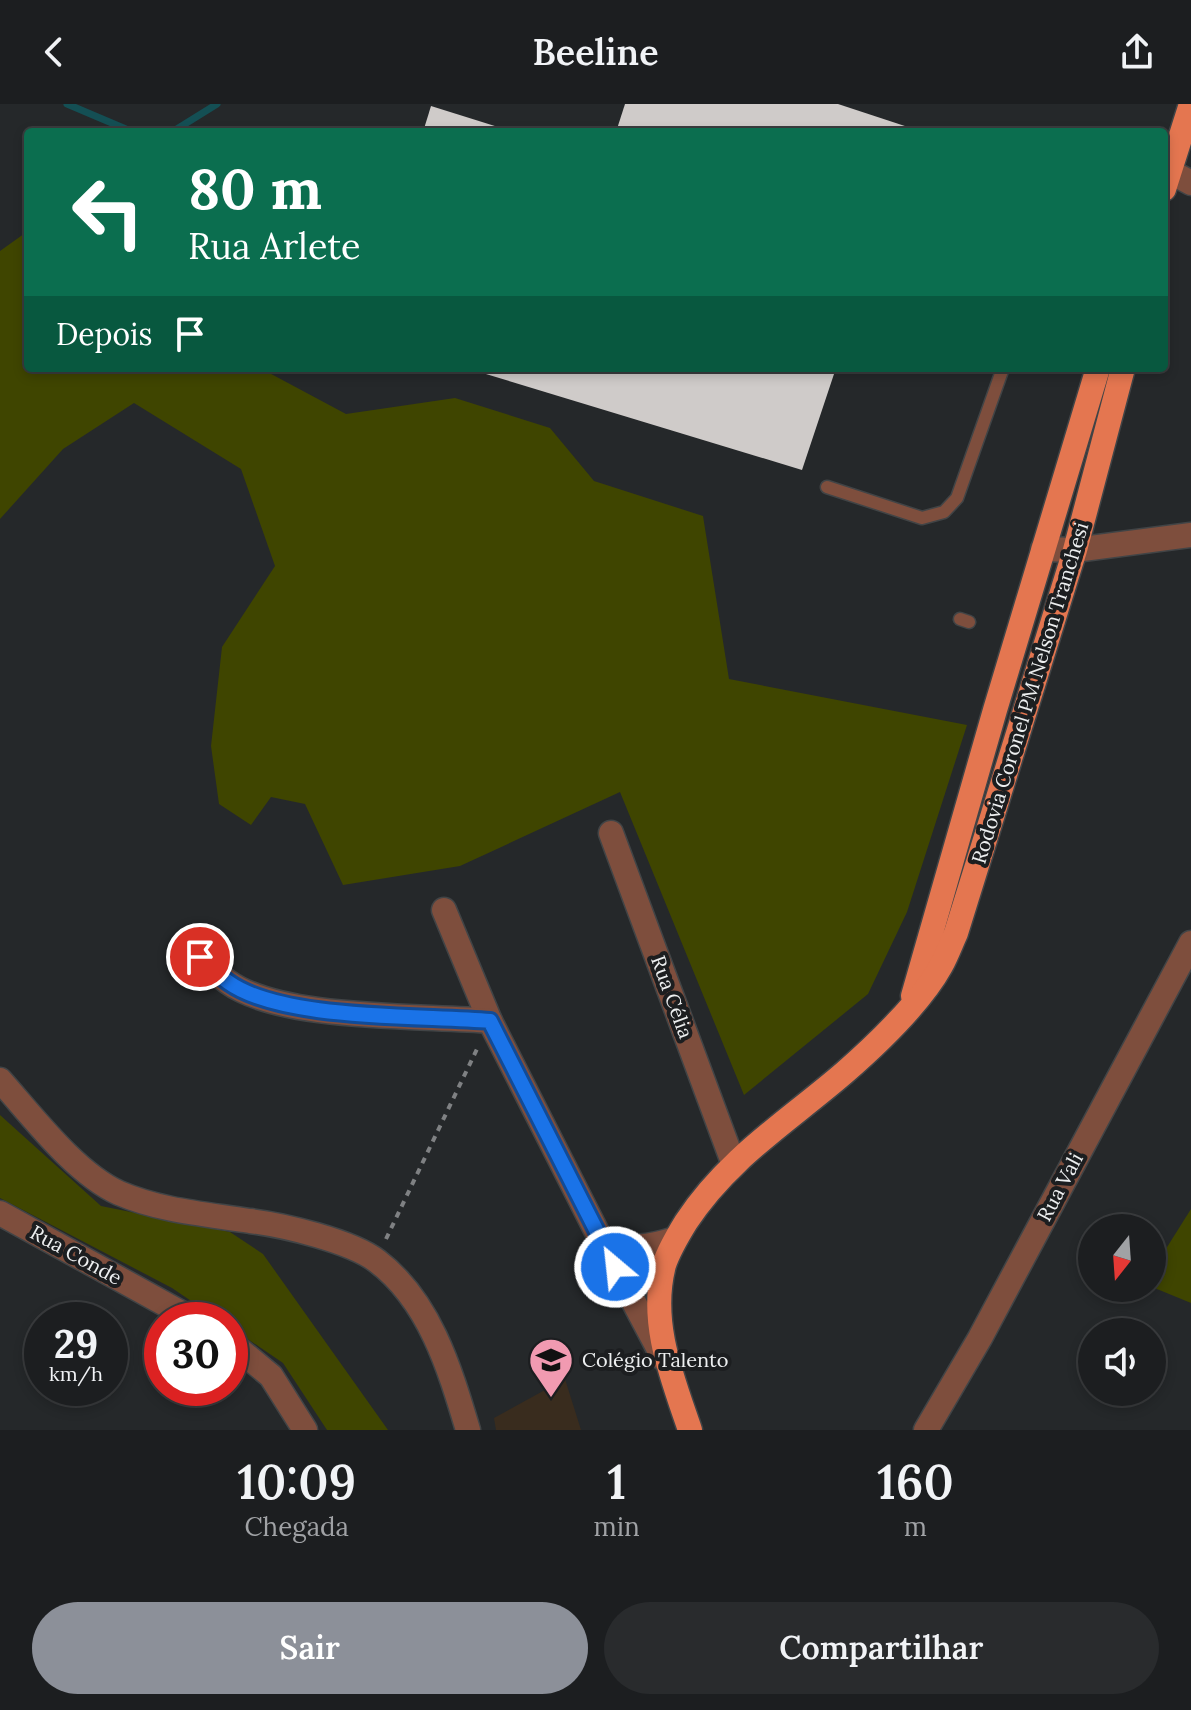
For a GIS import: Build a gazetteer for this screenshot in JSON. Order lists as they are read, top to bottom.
{
  "streets": {
    "highway": ["Rodovia Coronel PM Nelson Tranchesi"],
    "street": ["Rua Célia", "Rua Vali", "Rua Conde"]
  },
  "crossings": [
    ["Rodovia Coronel PM Nelson Tranchesi", "Rua Célia"]
  ],
  "places": {
    "school or university": ["Colégio Talento"]
  },
  "north": "bottom",
  "page": {
    "header": "Beeline",
    "turn": ["80 m", "Rua Arlete"],
    "then": "Depois",
    "speed": "29 km/h",
    "limit": "30",
    "eta": [
      "10:09",
      "Chegada",
      "1",
      "min",
      "160",
      "m"
    ],
    "buttons": ["Sair", "Compartilhar"]
  }
}
